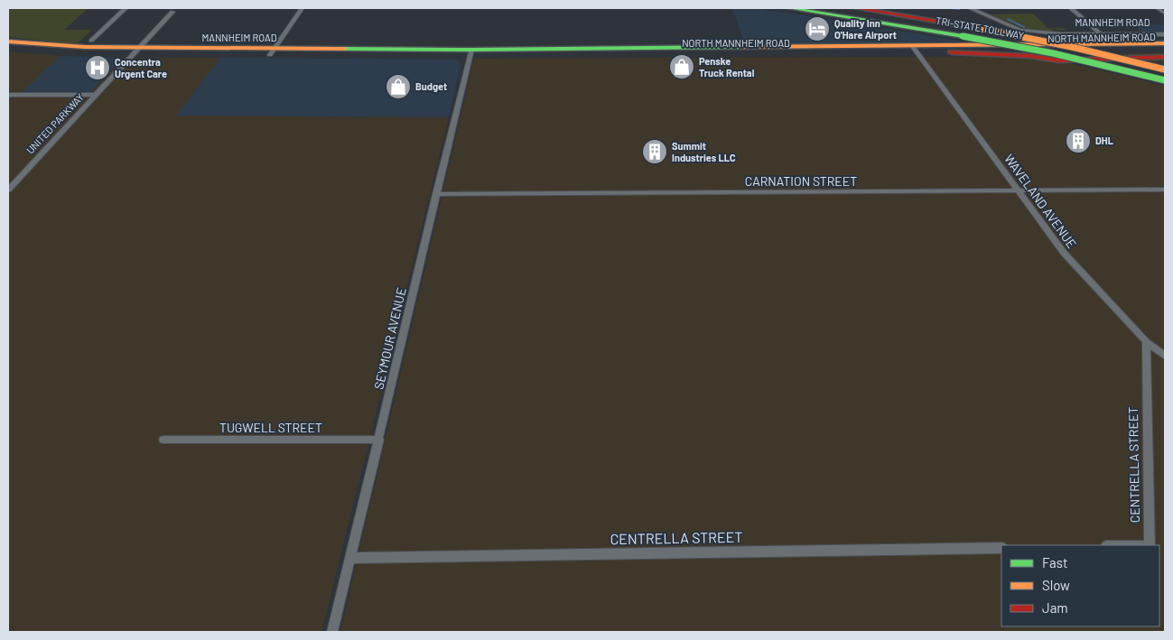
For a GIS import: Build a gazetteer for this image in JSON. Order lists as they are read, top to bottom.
{
  "streets": {
    "main road": ["MANNHEIM ROAD", "TRI-STATE TOLLWAY", "NORTH MANNHEIM ROAD"],
    "street": [
      "UNITED PARKWAY",
      "CARNATION STREET",
      "WAVELAND AVENUE",
      "SEYMOUR AVENUE",
      "TUGWELL STREET",
      "CENTRELLA STREET"
    ]
  },
  "crossings": [
    ["MANNHEIM ROAD", "NORTH MANNHEIM ROAD"],
    ["MANNHEIM ROAD", "UNITED PARKWAY"],
    ["MANNHEIM ROAD", "SEYMOUR AVENUE"],
    ["NORTH MANNHEIM ROAD", "WAVELAND AVENUE"],
    ["NORTH MANNHEIM ROAD", "SEYMOUR AVENUE"],
    ["CARNATION STREET", "WAVELAND AVENUE"],
    ["CARNATION STREET", "SEYMOUR AVENUE"],
    ["WAVELAND AVENUE", "CENTRELLA STREET"],
    ["SEYMOUR AVENUE", "TUGWELL STREET"],
    ["SEYMOUR AVENUE", "CENTRELLA STREET"]
  ],
  "places": {
    "hotel": ["Quality Inn O'Hare Airport"],
    "shop": ["Penske Truck Rental", "Budget"],
    "hospital": ["Concentra Urgent Care"],
    "building": ["DHL", "Summit Industries LLC"]
  },
  "legend": ["Fast", "Slow", "Jam"]
}
